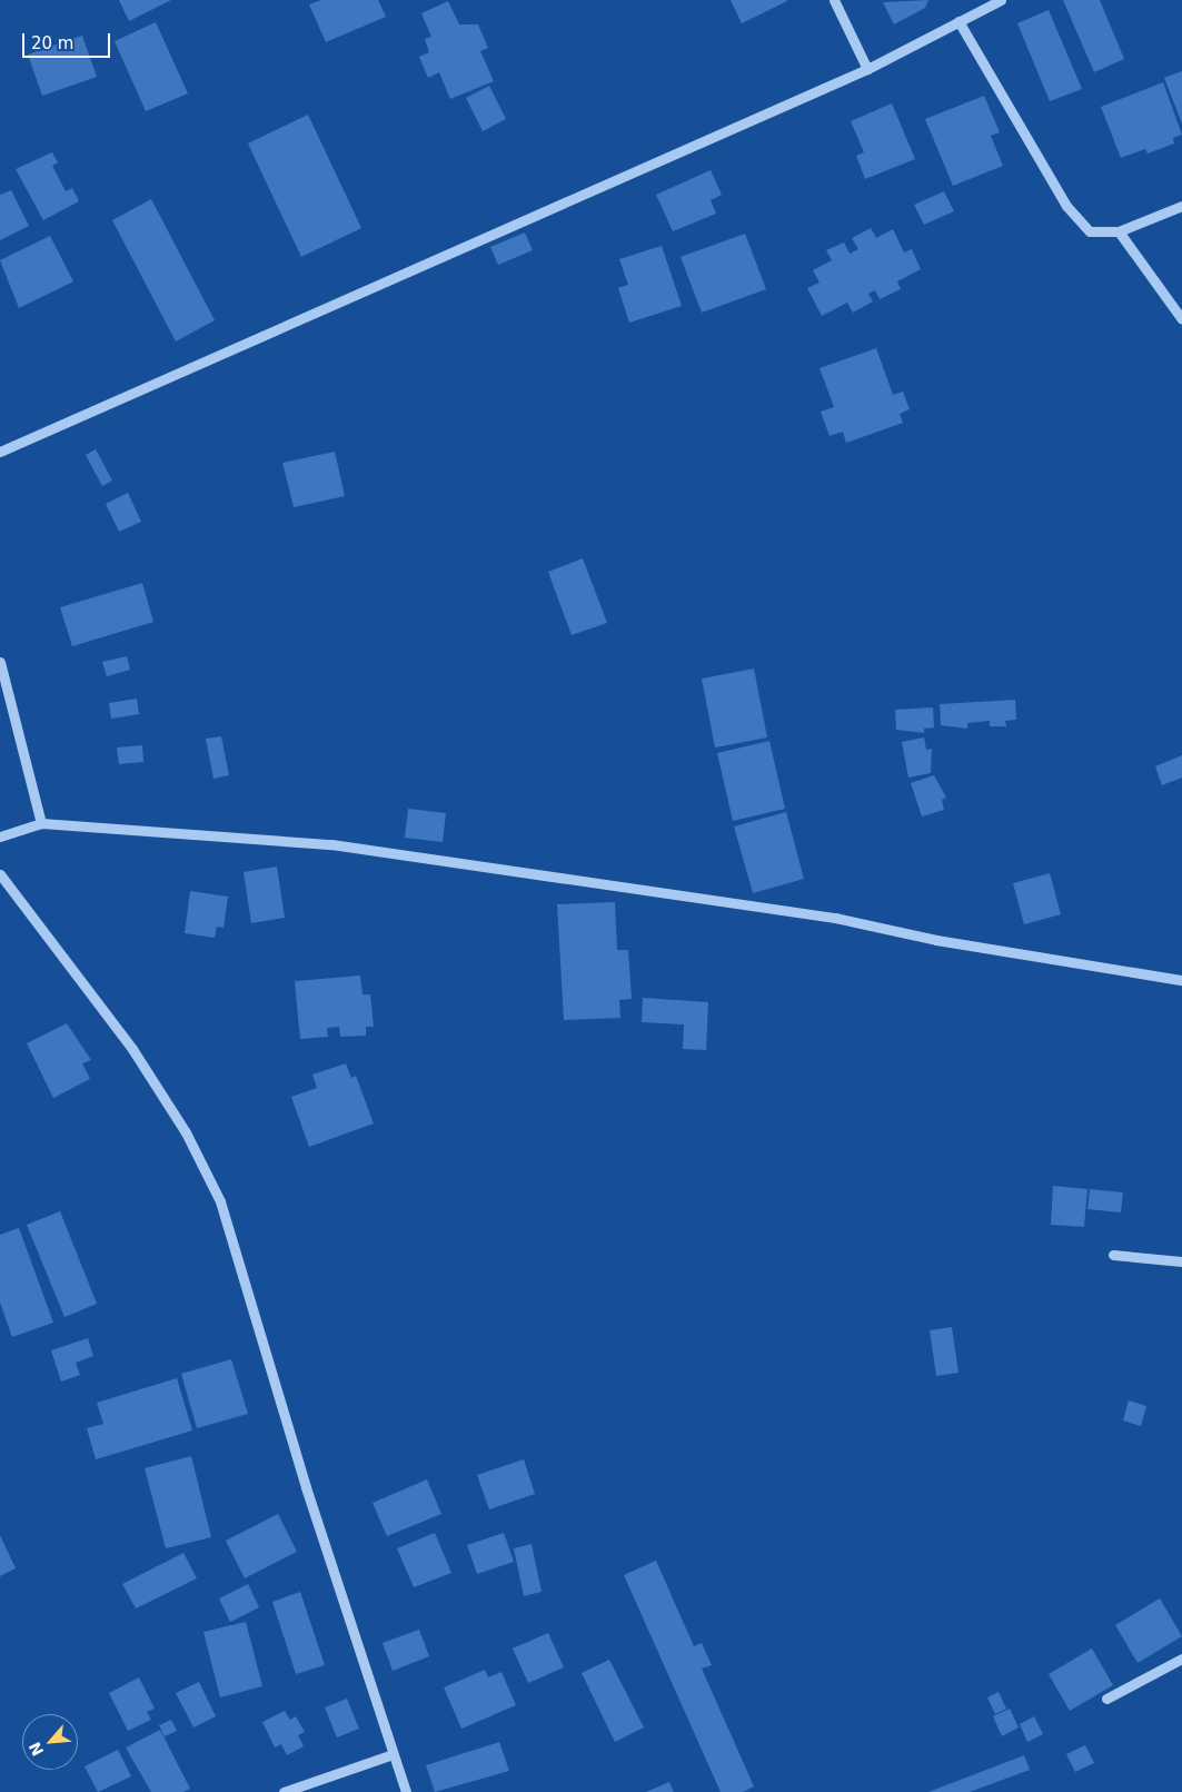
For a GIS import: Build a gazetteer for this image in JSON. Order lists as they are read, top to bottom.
{
  "scale_bar": "20 m",
  "north": "bottom left"
}
